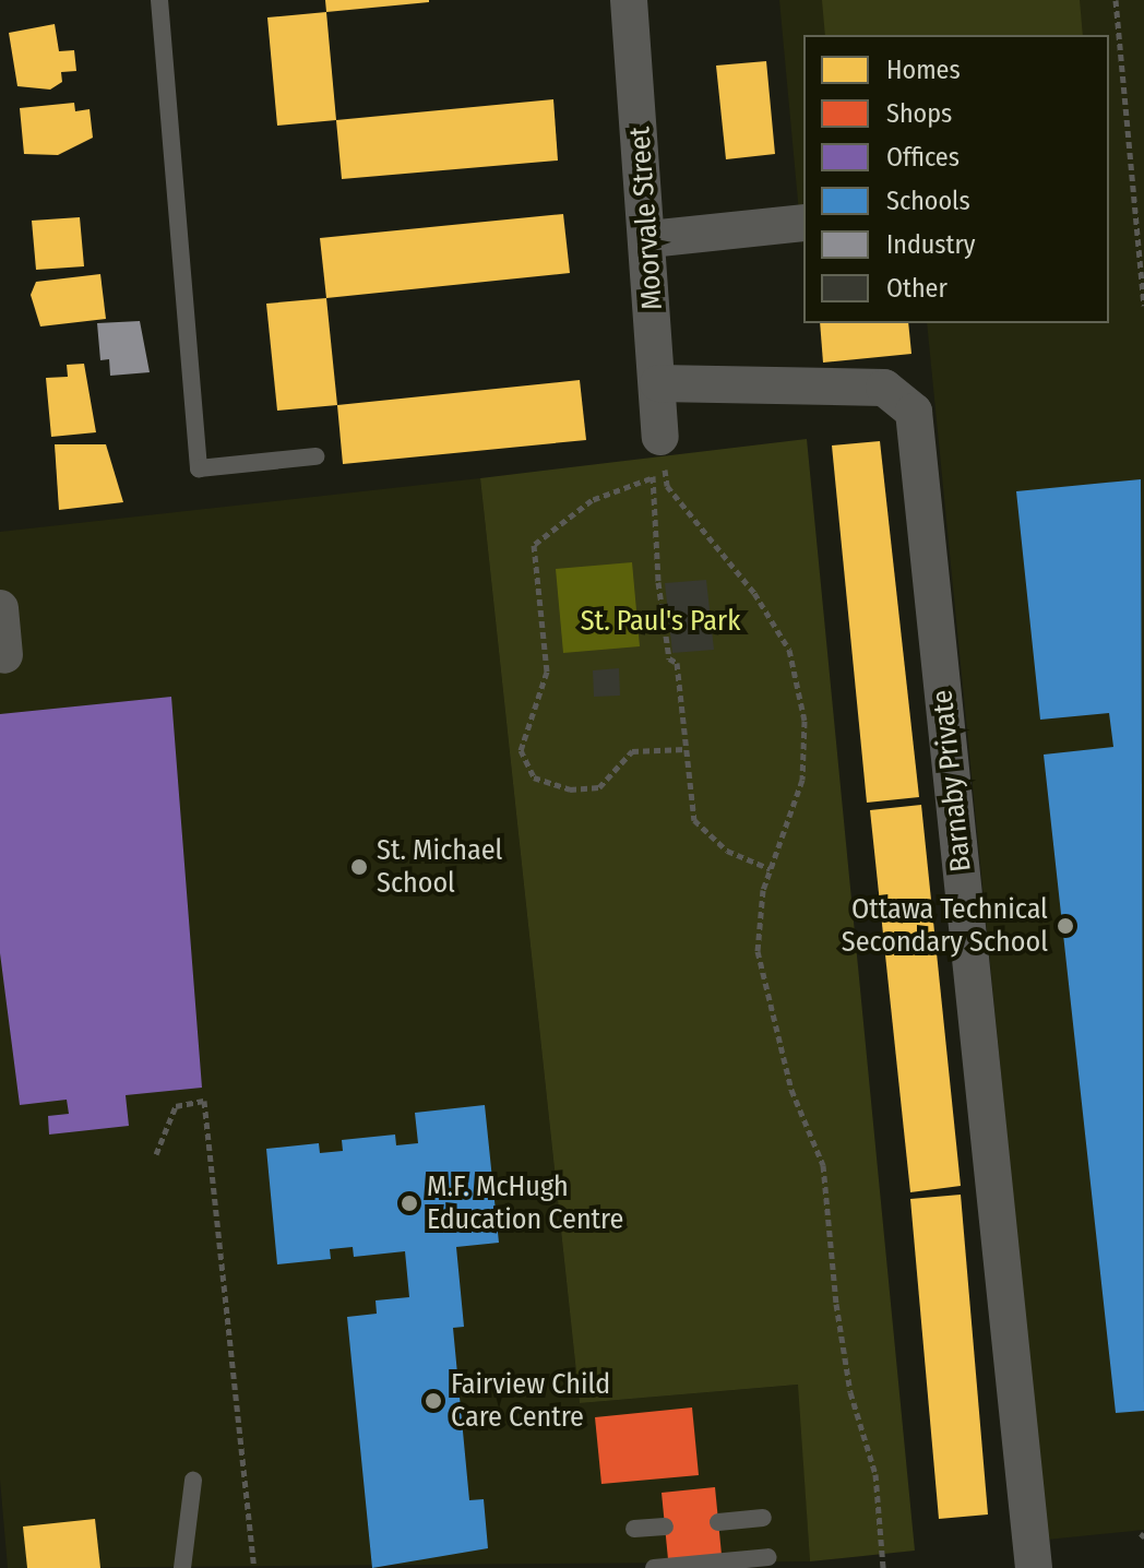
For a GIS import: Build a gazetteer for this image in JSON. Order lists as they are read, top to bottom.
{
  "streets": {
    "street": ["Moorvale Street", "Barnaby Private"]
  },
  "crossings": [
    ["Moorvale Street", "Barnaby Private"]
  ],
  "parks": ["St. Paul's Park"],
  "places": [
    "St. Michael School",
    "Ottawa Technical Secondary School",
    "M.F. McHugh Education Centre",
    "Fairview Child Care Centre"
  ],
  "legend": [
    "Homes",
    "Shops",
    "Offices",
    "Schools",
    "Industry",
    "Other"
  ]
}
